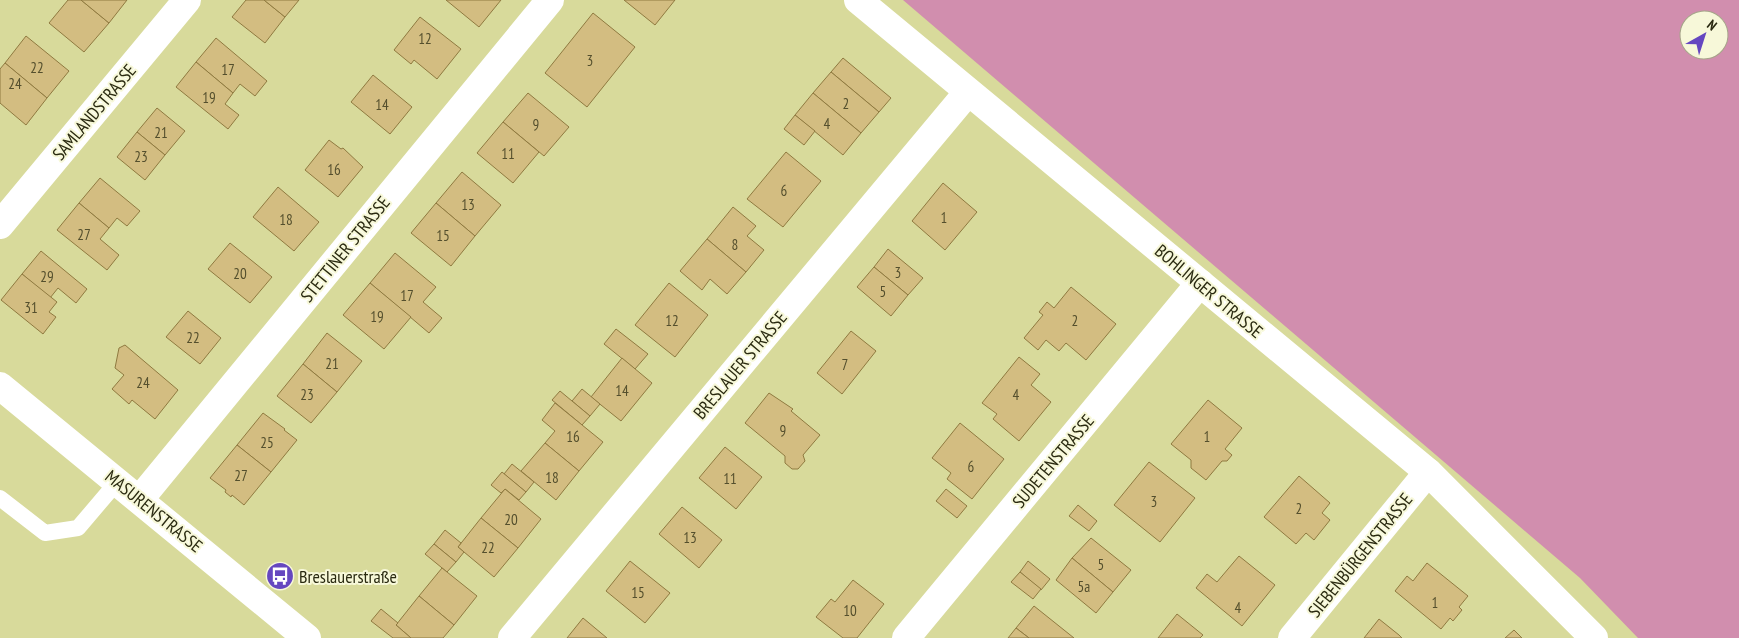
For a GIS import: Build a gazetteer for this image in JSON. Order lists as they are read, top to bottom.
{
  "streets": {
    "street": [
      "SAMLANDSTRASSE",
      "STETTINER STRASSE",
      "BOHLINGER STRASSE",
      "BRESLAUER STRASSE",
      "SUDETENSTRASSE",
      "MASURENSTRASSE",
      "SIEBENBÜRGENSTRASSE"
    ]
  },
  "crossings": [
    ["STETTINER STRASSE", "MASURENSTRASSE"],
    ["BOHLINGER STRASSE", "BRESLAUER STRASSE"],
    ["BOHLINGER STRASSE", "SUDETENSTRASSE"],
    ["BOHLINGER STRASSE", "SIEBENBÜRGENSTRASSE"]
  ],
  "places": {
    "bus stop": ["Breslauerstraße"]
  },
  "house_numbers": [
    "12",
    "3",
    "22",
    "17",
    "24",
    "19",
    "2",
    "14",
    "4",
    "9",
    "21",
    "11",
    "23",
    "16",
    "6",
    "13",
    "1",
    "18",
    "27",
    "15",
    "8",
    "3",
    "20",
    "29",
    "5",
    "17",
    "31",
    "19",
    "12",
    "2",
    "22",
    "21",
    "7",
    "24",
    "14",
    "23",
    "4",
    "9",
    "16",
    "1",
    "25",
    "6",
    "27",
    "18",
    "11",
    "3",
    "2",
    "20",
    "13",
    "22",
    "5",
    "5a",
    "15",
    "1",
    "4",
    "10"
  ],
  "north": "top right"
}
